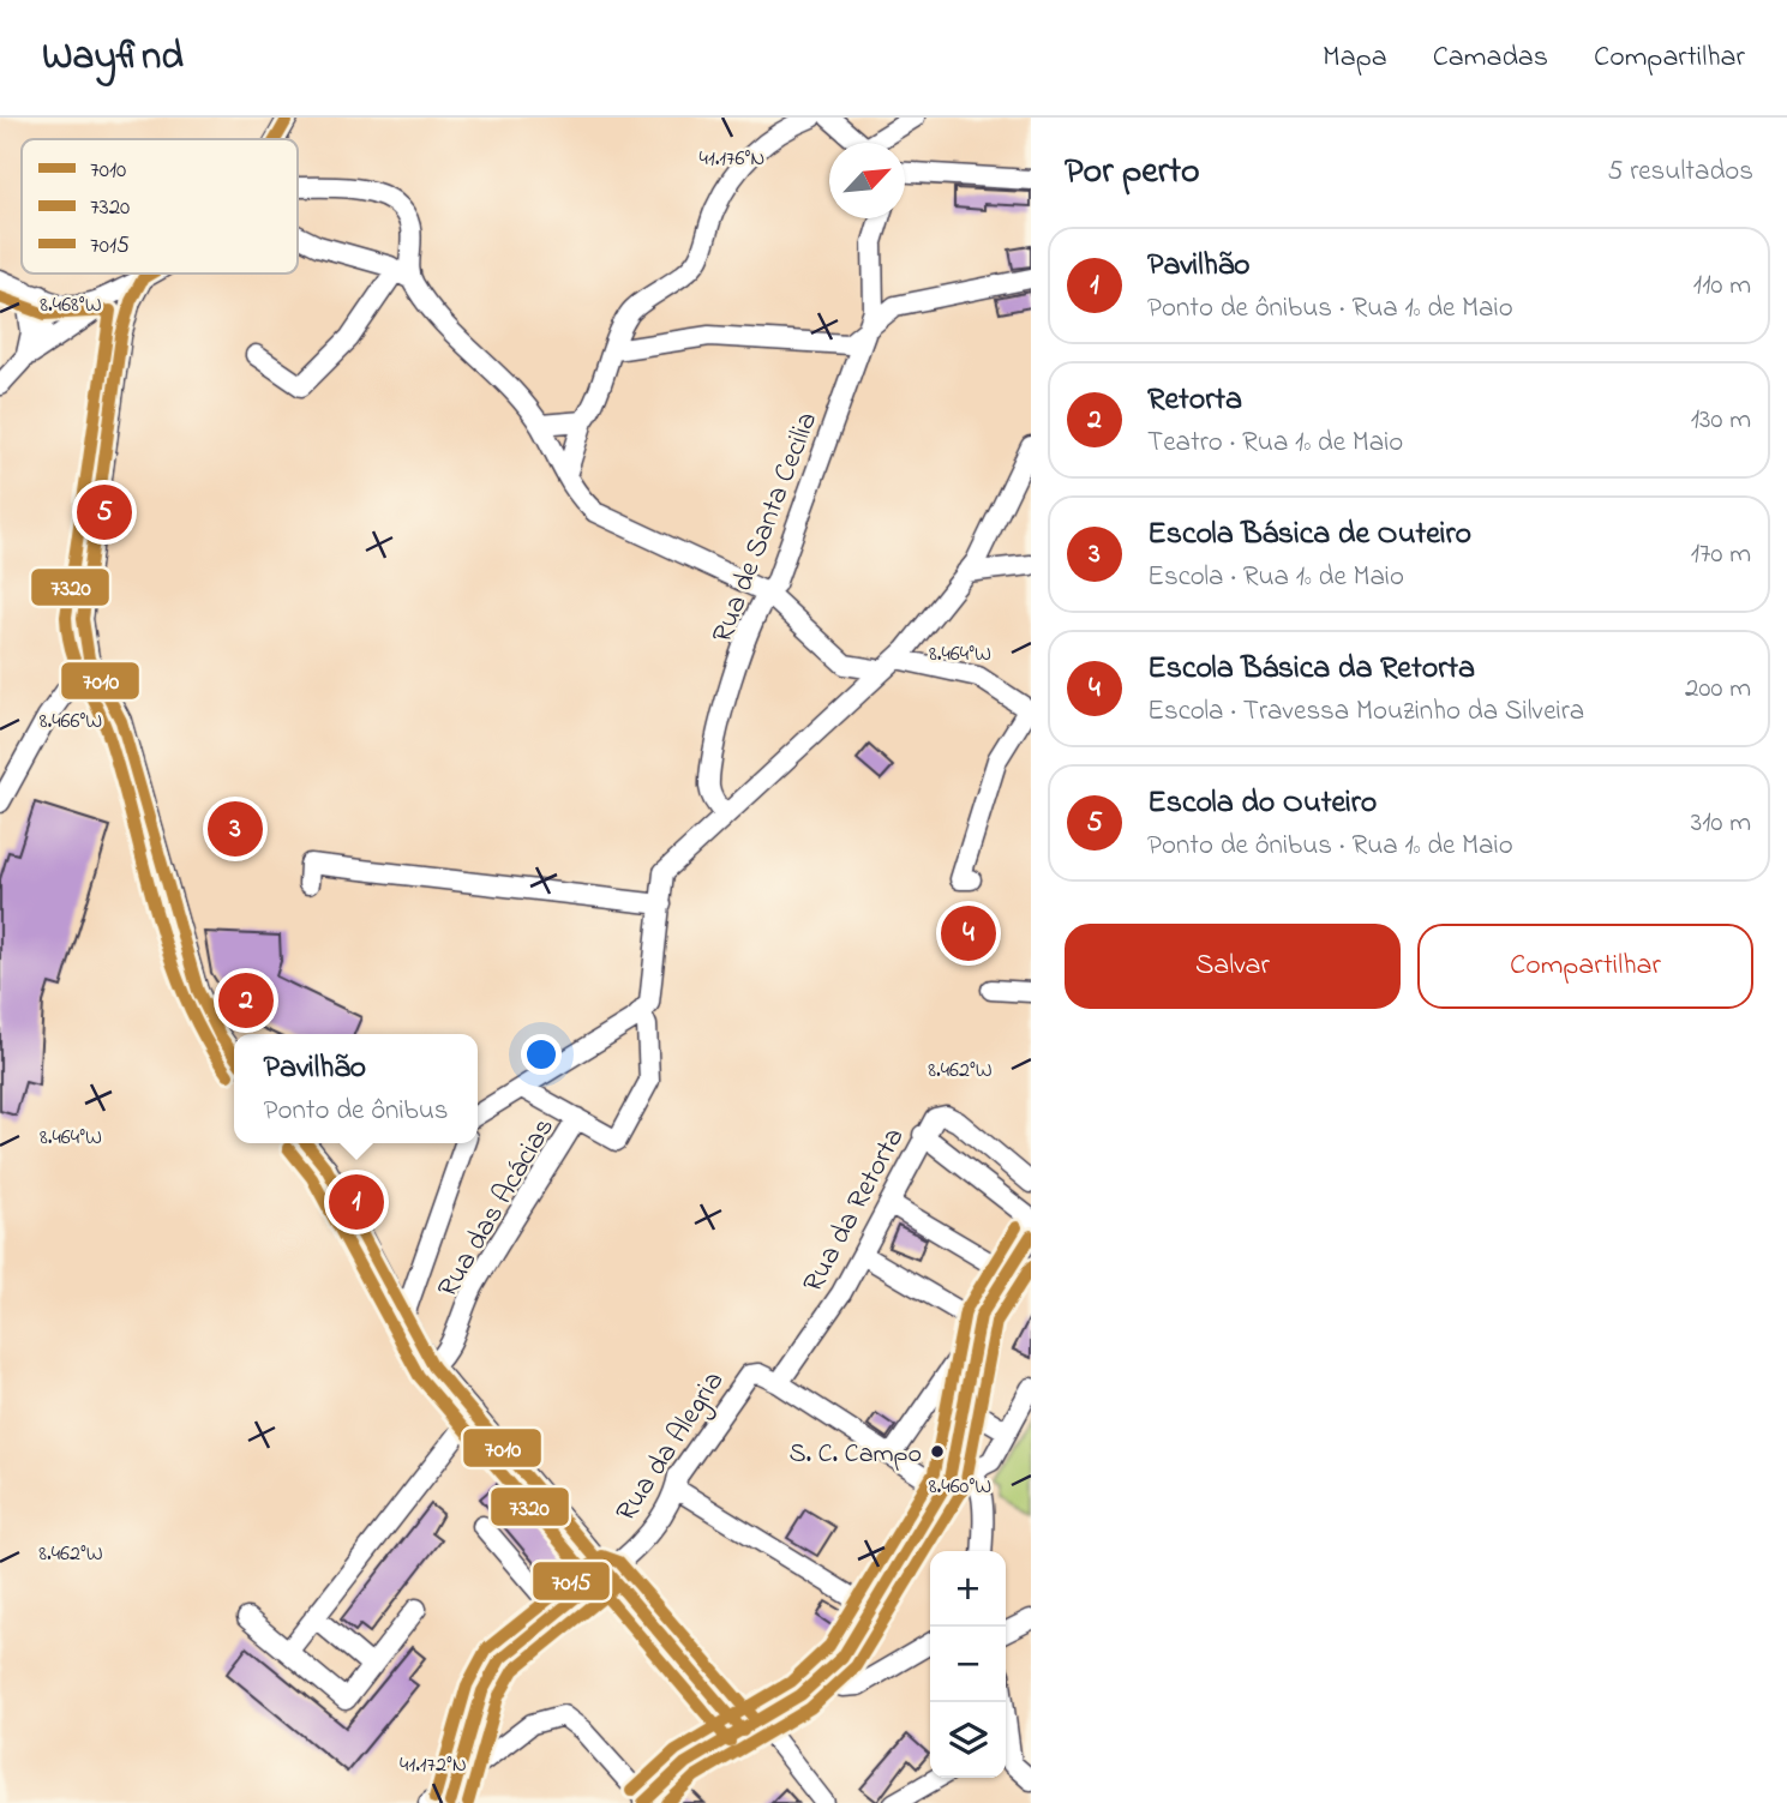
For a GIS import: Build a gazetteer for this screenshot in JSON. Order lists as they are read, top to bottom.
{
  "streets": {
    "street": [
      "Rua de Santa Cecilia",
      "Rua das Acácias",
      "Rua da Retorta",
      "Rua da Alegria"
    ]
  },
  "crossings": [
    ["Rua da Retorta", "Rua da Alegria"]
  ],
  "places": ["S. C. Campo"],
  "lines": ["transit line 7010", "transit line 7320", "transit line 7015"],
  "legend": ["7010", "7320", "7015"],
  "north": "top right",
  "page": {
    "header": "Wayfind",
    "nav": ["Mapa", "Camadas", "Compartilhar"],
    "heading": ["Por perto", "5 resultados"],
    "list": [
      {
        "mark": "1",
        "name": "Pavilhão",
        "note": "Ponto de ônibus · Rua 1º de Maio",
        "value": "110 m"
      },
      {
        "mark": "2",
        "name": "Retorta",
        "note": "Teatro · Rua 1º de Maio",
        "value": "130 m"
      },
      {
        "mark": "3",
        "name": "Escola Básica de Outeiro",
        "note": "Escola · Rua 1º de Maio",
        "value": "170 m"
      },
      {
        "mark": "4",
        "name": "Escola Básica da Retorta",
        "note": "Escola · Travessa Mouzinho da Silveira",
        "value": "200 m"
      },
      {
        "mark": "5",
        "name": "Escola do Outeiro",
        "note": "Ponto de ônibus · Rua 1º de Maio",
        "value": "310 m"
      }
    ],
    "pins": [
      "5",
      "3",
      "4",
      "2",
      "1"
    ],
    "buttons": ["Salvar", "Compartilhar"],
    "popup": ["Pavilhão", "Ponto de ônibus"],
    "map_buttons": ["+", "−"]
  },
  "coordinates": [
    "41.176°N",
    "8.468°W",
    "8.464°W",
    "8.466°W",
    "8.462°W",
    "8.460°W",
    "41.172°N"
  ]
}
